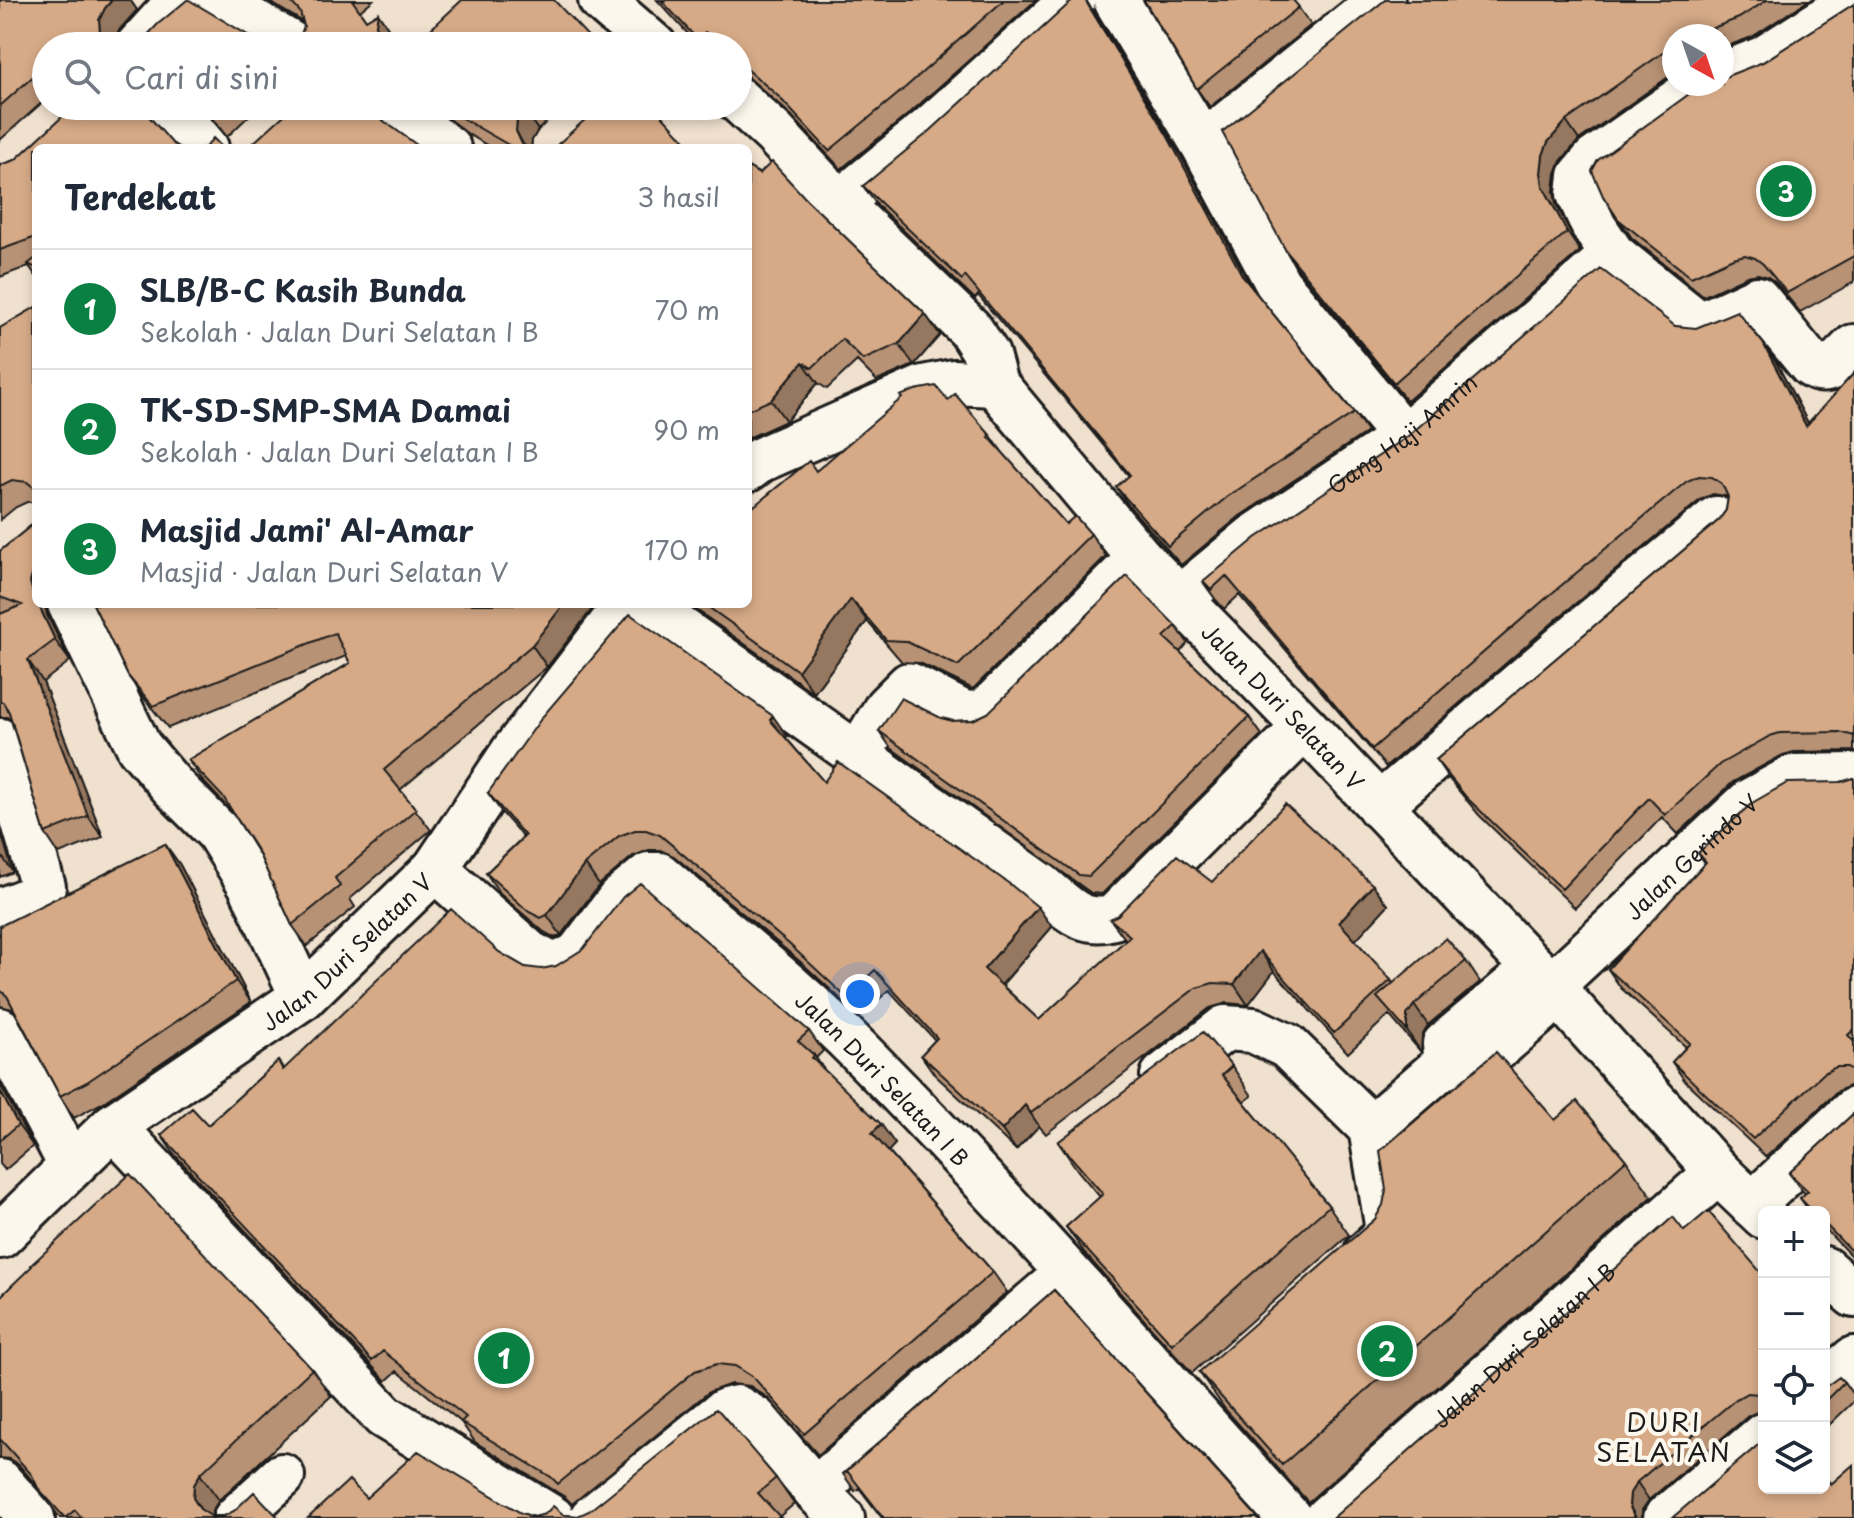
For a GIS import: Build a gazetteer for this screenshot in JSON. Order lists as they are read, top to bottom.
{
  "streets": {
    "street": [
      "Gang Haji Amrin",
      "Jalan Duri Selatan V",
      "Jalan Gerindo V",
      "Jalan Duri Selatan I B"
    ]
  },
  "crossings": [
    ["Gang Haji Amrin", "Jalan Duri Selatan V"],
    ["Jalan Duri Selatan V", "Jalan Gerindo V"],
    ["Jalan Duri Selatan V", "Jalan Duri Selatan I B"]
  ],
  "districts": ["DURI SELATAN"],
  "north": "bottom right",
  "page": {
    "search": "Cari di sini",
    "heading": ["Terdekat", "3 hasil"],
    "pins": ["3", "2", "1"],
    "list": [
      {
        "mark": "1",
        "name": "SLB/B-C Kasih Bunda",
        "note": "Sekolah · Jalan Duri Selatan I B",
        "value": "70 m"
      },
      {
        "mark": "2",
        "name": "TK-SD-SMP-SMA Damai",
        "note": "Sekolah · Jalan Duri Selatan I B",
        "value": "90 m"
      },
      {
        "mark": "3",
        "name": "Masjid Jami' Al-Amar",
        "note": "Masjid · Jalan Duri Selatan V",
        "value": "170 m"
      }
    ],
    "map_buttons": ["+", "−"]
  }
}
